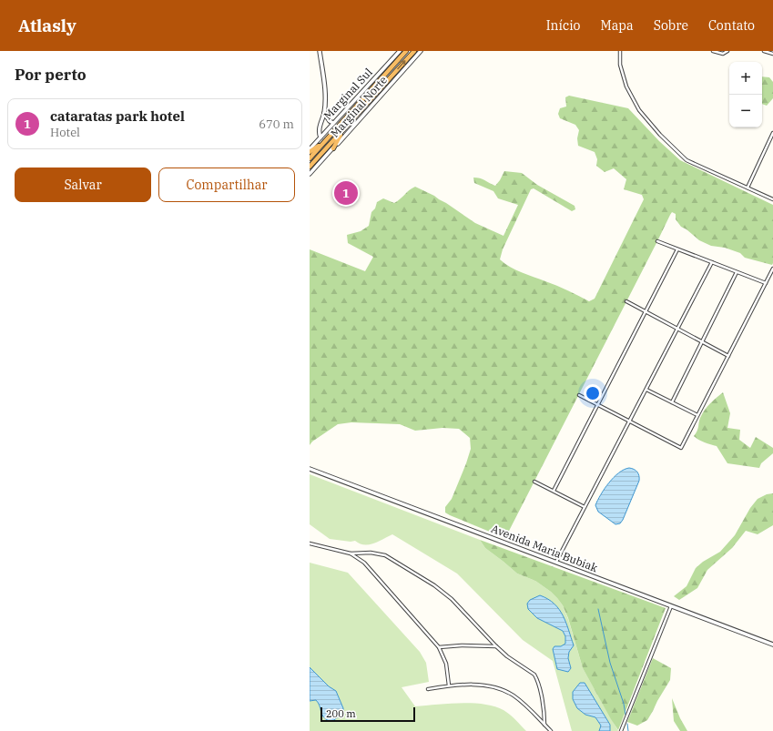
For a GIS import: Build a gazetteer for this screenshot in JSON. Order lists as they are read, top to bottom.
{
  "streets": {
    "street": ["Marginal Sul", "Marginal Norte", "Avenida Maria Bubiak"]
  },
  "scale_bar": "200 m",
  "page": {
    "header": "Atlasly",
    "nav": [
      "Início",
      "Mapa",
      "Sobre",
      "Contato"
    ],
    "heading": "Por perto",
    "map_buttons": ["+", "−"],
    "list": [
      {
        "mark": "1",
        "name": "cataratas park hotel",
        "note": "Hotel",
        "value": "670 m"
      }
    ],
    "buttons": ["Salvar", "Compartilhar"],
    "pins": "1",
    "scale": "200 m"
  }
}
